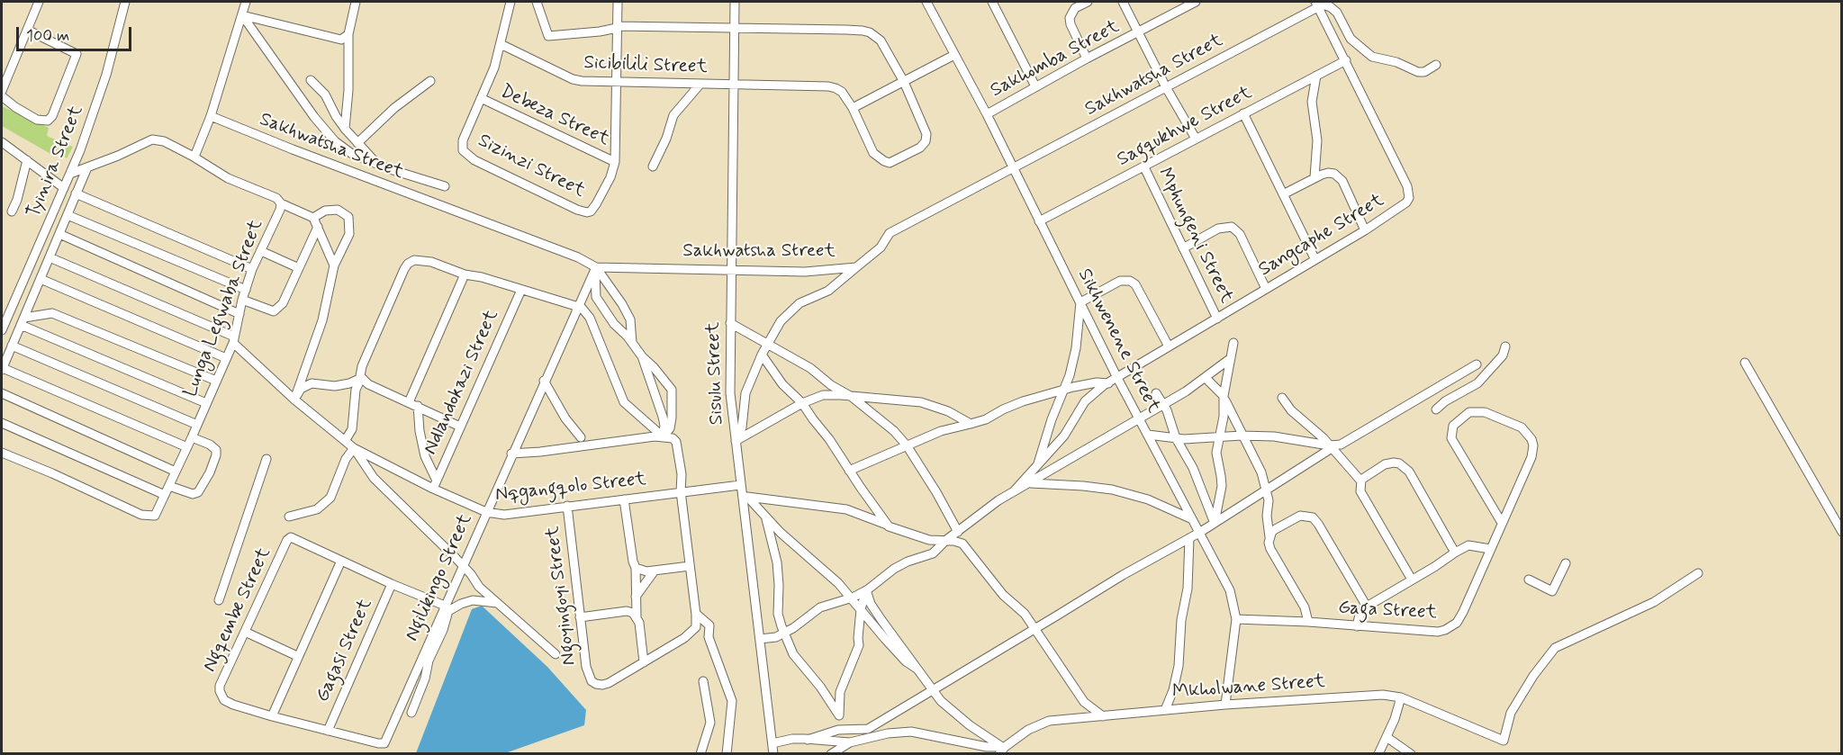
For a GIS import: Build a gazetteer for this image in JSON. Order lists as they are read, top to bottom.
{
  "streets": {
    "street": [
      "Sakhomba Street",
      "Sicibilili Street",
      "Sakhwatsha Street",
      "Debeza Street",
      "Sagqukhwe Street",
      "Tyinira Street",
      "Sizinzi Street",
      "Mphungeni Street",
      "Sangcaphe Street",
      "Lunga Legwaba Street",
      "Sikhwenene Street",
      "Sisulu Street",
      "Ndlandokazi Street",
      "Nqgangqolo Street",
      "Ngilikingo Street",
      "Ngoyingoyi Street",
      "Ngqembe Street",
      "Gaga Street",
      "Gagasi Street",
      "Mkholwane Street"
    ]
  },
  "crossings": [
    ["Sakhomba Street", "Sikhwenene Street"],
    ["Sicibilili Street", "Sizinzi Street"],
    ["Sicibilili Street", "Sisulu Street"],
    ["Sakhwatsha Street", "Sangcaphe Street"],
    ["Sakhwatsha Street", "Sikhwenene Street"],
    ["Sakhwatsha Street", "Sisulu Street"],
    ["Sakhwatsha Street", "Ngilikingo Street"],
    ["Debeza Street", "Sizinzi Street"],
    ["Sagqukhwe Street", "Mphungeni Street"],
    ["Sagqukhwe Street", "Sangcaphe Street"],
    ["Sagqukhwe Street", "Sikhwenene Street"],
    ["Tyinira Street", "Lunga Legwaba Street"],
    ["Mphungeni Street", "Sangcaphe Street"],
    ["Sangcaphe Street", "Sikhwenene Street"],
    ["Lunga Legwaba Street", "Nqgangqolo Street"],
    ["Sikhwenene Street", "Gaga Street"],
    ["Sikhwenene Street", "Mkholwane Street"],
    ["Sisulu Street", "Nqgangqolo Street"],
    ["Ndlandokazi Street", "Nqgangqolo Street"],
    ["Nqgangqolo Street", "Ngilikingo Street"],
    ["Nqgangqolo Street", "Ngoyingoyi Street"],
    ["Ngilikingo Street", "Ngqembe Street"],
    ["Ngqembe Street", "Gagasi Street"]
  ],
  "scale_bar": "100 m"
}
